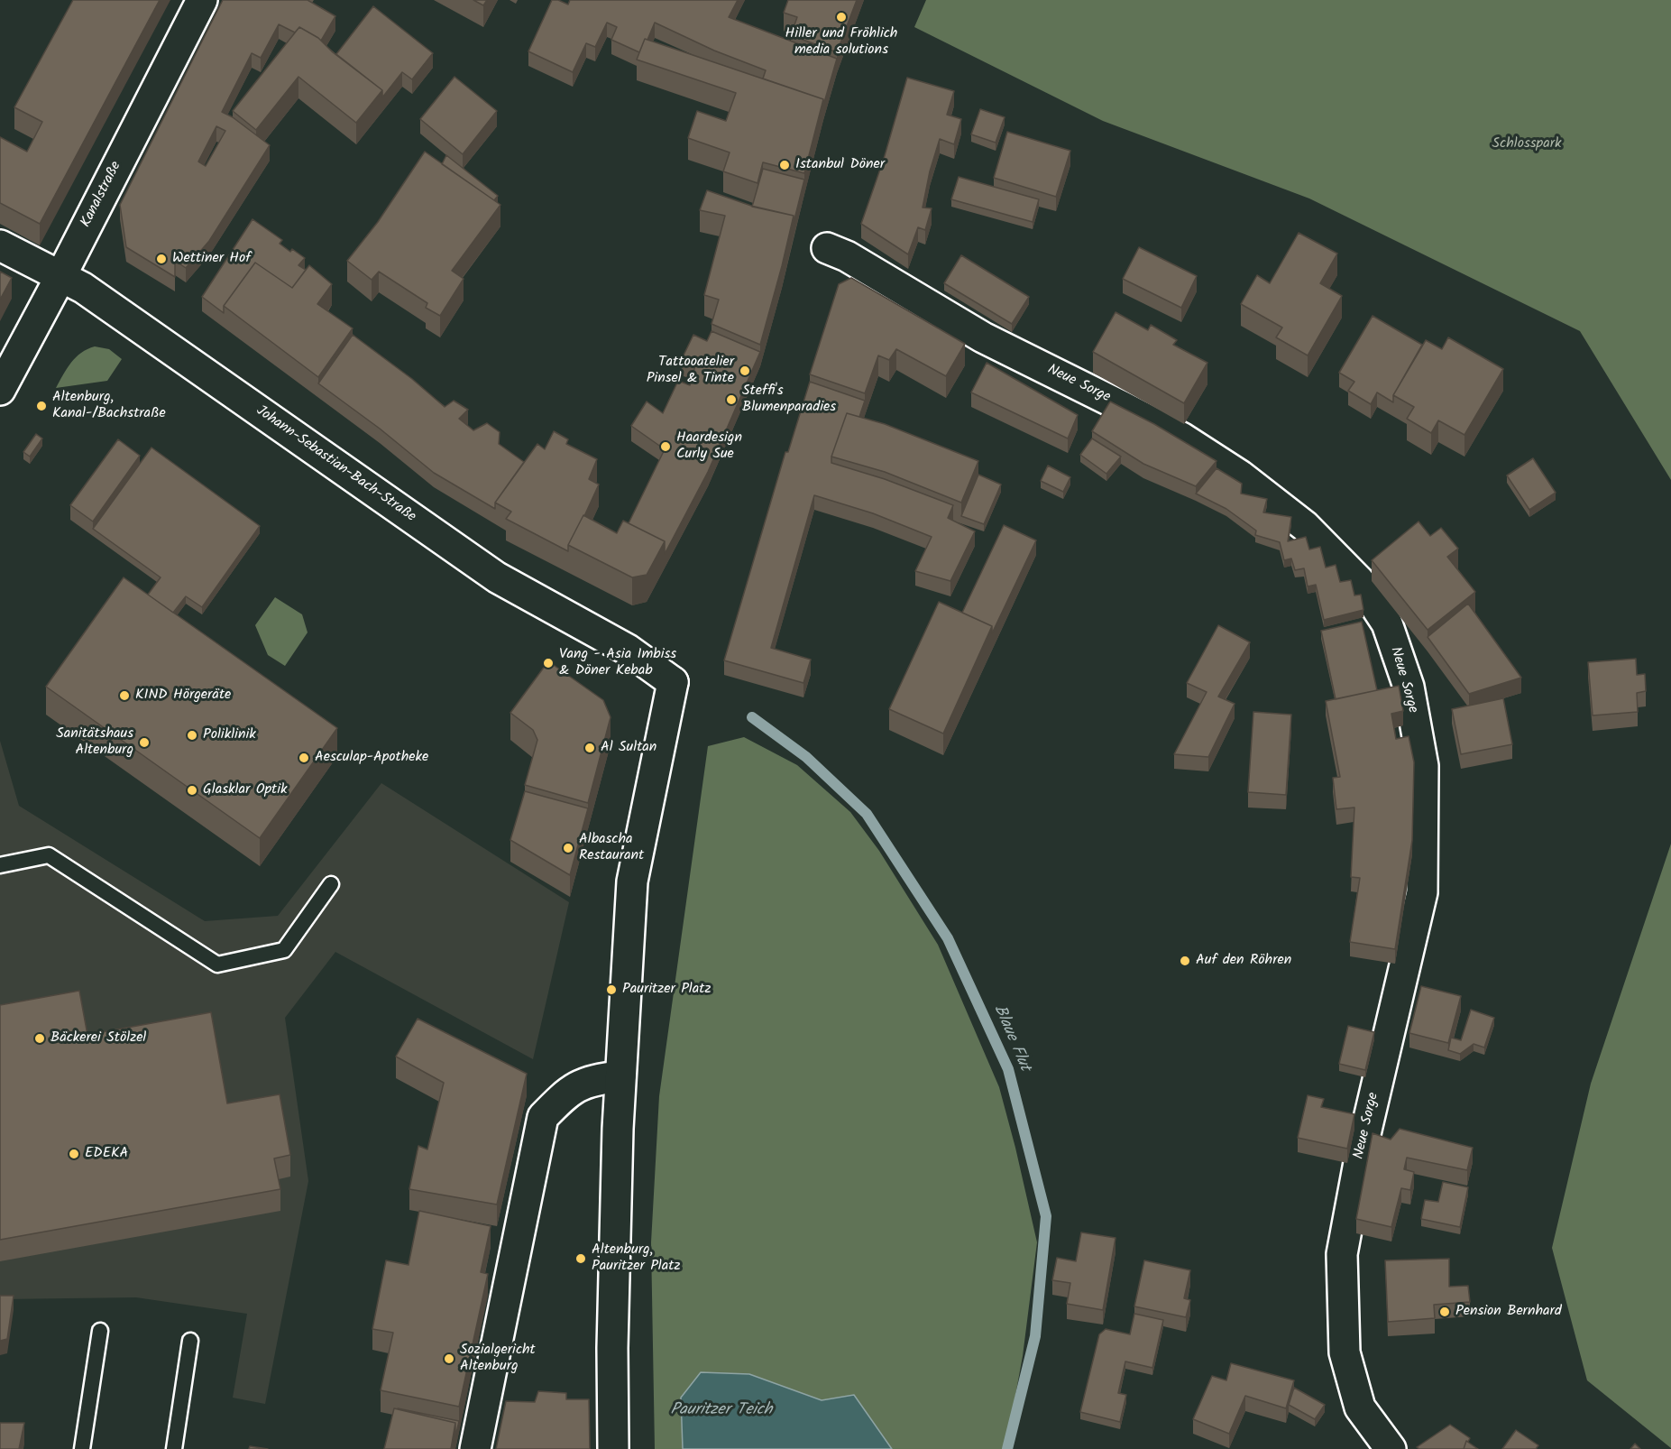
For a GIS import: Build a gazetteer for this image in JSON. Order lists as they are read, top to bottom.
{
  "streets": {
    "street": ["Kanalstraße", "Neue Sorge", "Johann-Sebastian-Bach-Straße"]
  },
  "crossings": [
    ["Kanalstraße", "Johann-Sebastian-Bach-Straße"]
  ],
  "water": ["Blaue Flut", "Pauritzer Teich"],
  "parks": ["Schlosspark"],
  "places": [
    "Hiller und Fröhlich media solutions",
    "Istanbul Döner",
    "Wettiner Hof",
    "Tattooatelier Pinsel & Tinte",
    "Steffi's Blumenparadies",
    "Altenburg, Kanal-/Bachstraße",
    "Haardesign Curly Sue",
    "Vang - Asia Imbiss & Döner Kebab",
    "KIND Hörgeräte",
    "Poliklinik",
    "Sanitätshaus Altenburg",
    "Al Sultan",
    "Aesculap-Apotheke",
    "Glasklar Optik",
    "Albascha Restaurant",
    "Auf den Röhren",
    "Pauritzer Platz",
    "Bäckerei Stölzel",
    "EDEKA",
    "Altenburg, Pauritzer Platz",
    "Pension Bernhard",
    "Sozialgericht Altenburg"
  ]
}
